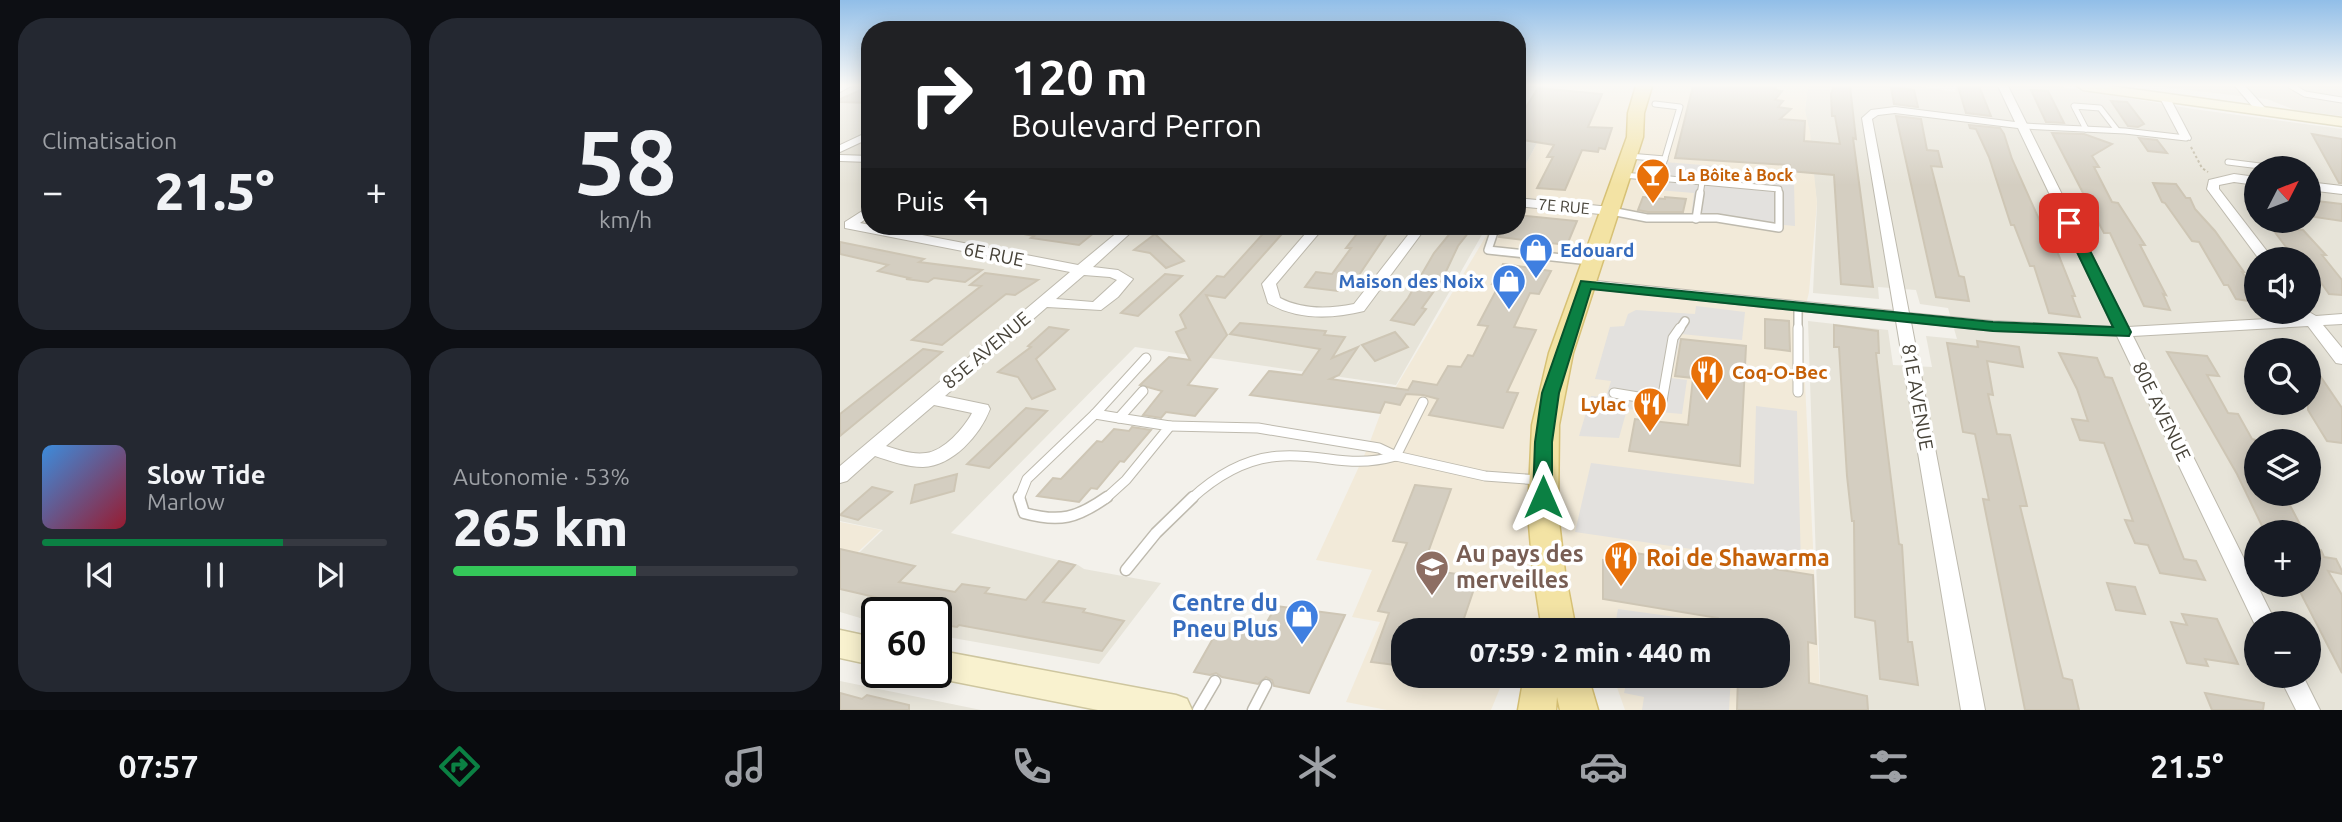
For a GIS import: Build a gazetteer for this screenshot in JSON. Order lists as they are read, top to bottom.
{
  "streets": {
    "street": [
      "7E RUE",
      "6E RUE",
      "85E AVENUE",
      "81E AVENUE",
      "80E AVENUE"
    ]
  },
  "crossings": [
    ["6E RUE", "85E AVENUE"],
    ["81E AVENUE", "80E AVENUE"]
  ],
  "places": {
    "bar": ["La Bôite à Bock"],
    "shop": ["Edouard", "Maison des Noix", "Centre du Pneu Plus"],
    "restaurant": ["Coq-O-Bec", "Lylac", "Roi de Shawarma"],
    "school or university": ["Au pays des merveilles"]
  },
  "north": "top right",
  "page": {
    "tile": [
      "Climatisation",
      ["58", "km/h"],
      ["Autonomie · 53%", "265 km"]
    ],
    "turn": ["120 m", "Boulevard Perron"],
    "map_buttons": ["+", "−"],
    "heat": ["−", "21.5°", "+"],
    "then": "Puis",
    "song": ["Slow Tide", "Marlow"],
    "limit": "60",
    "trip": "07:59 · 2 min · 440 m",
    "tabs": ["07:57", "21.5°"]
  }
}
